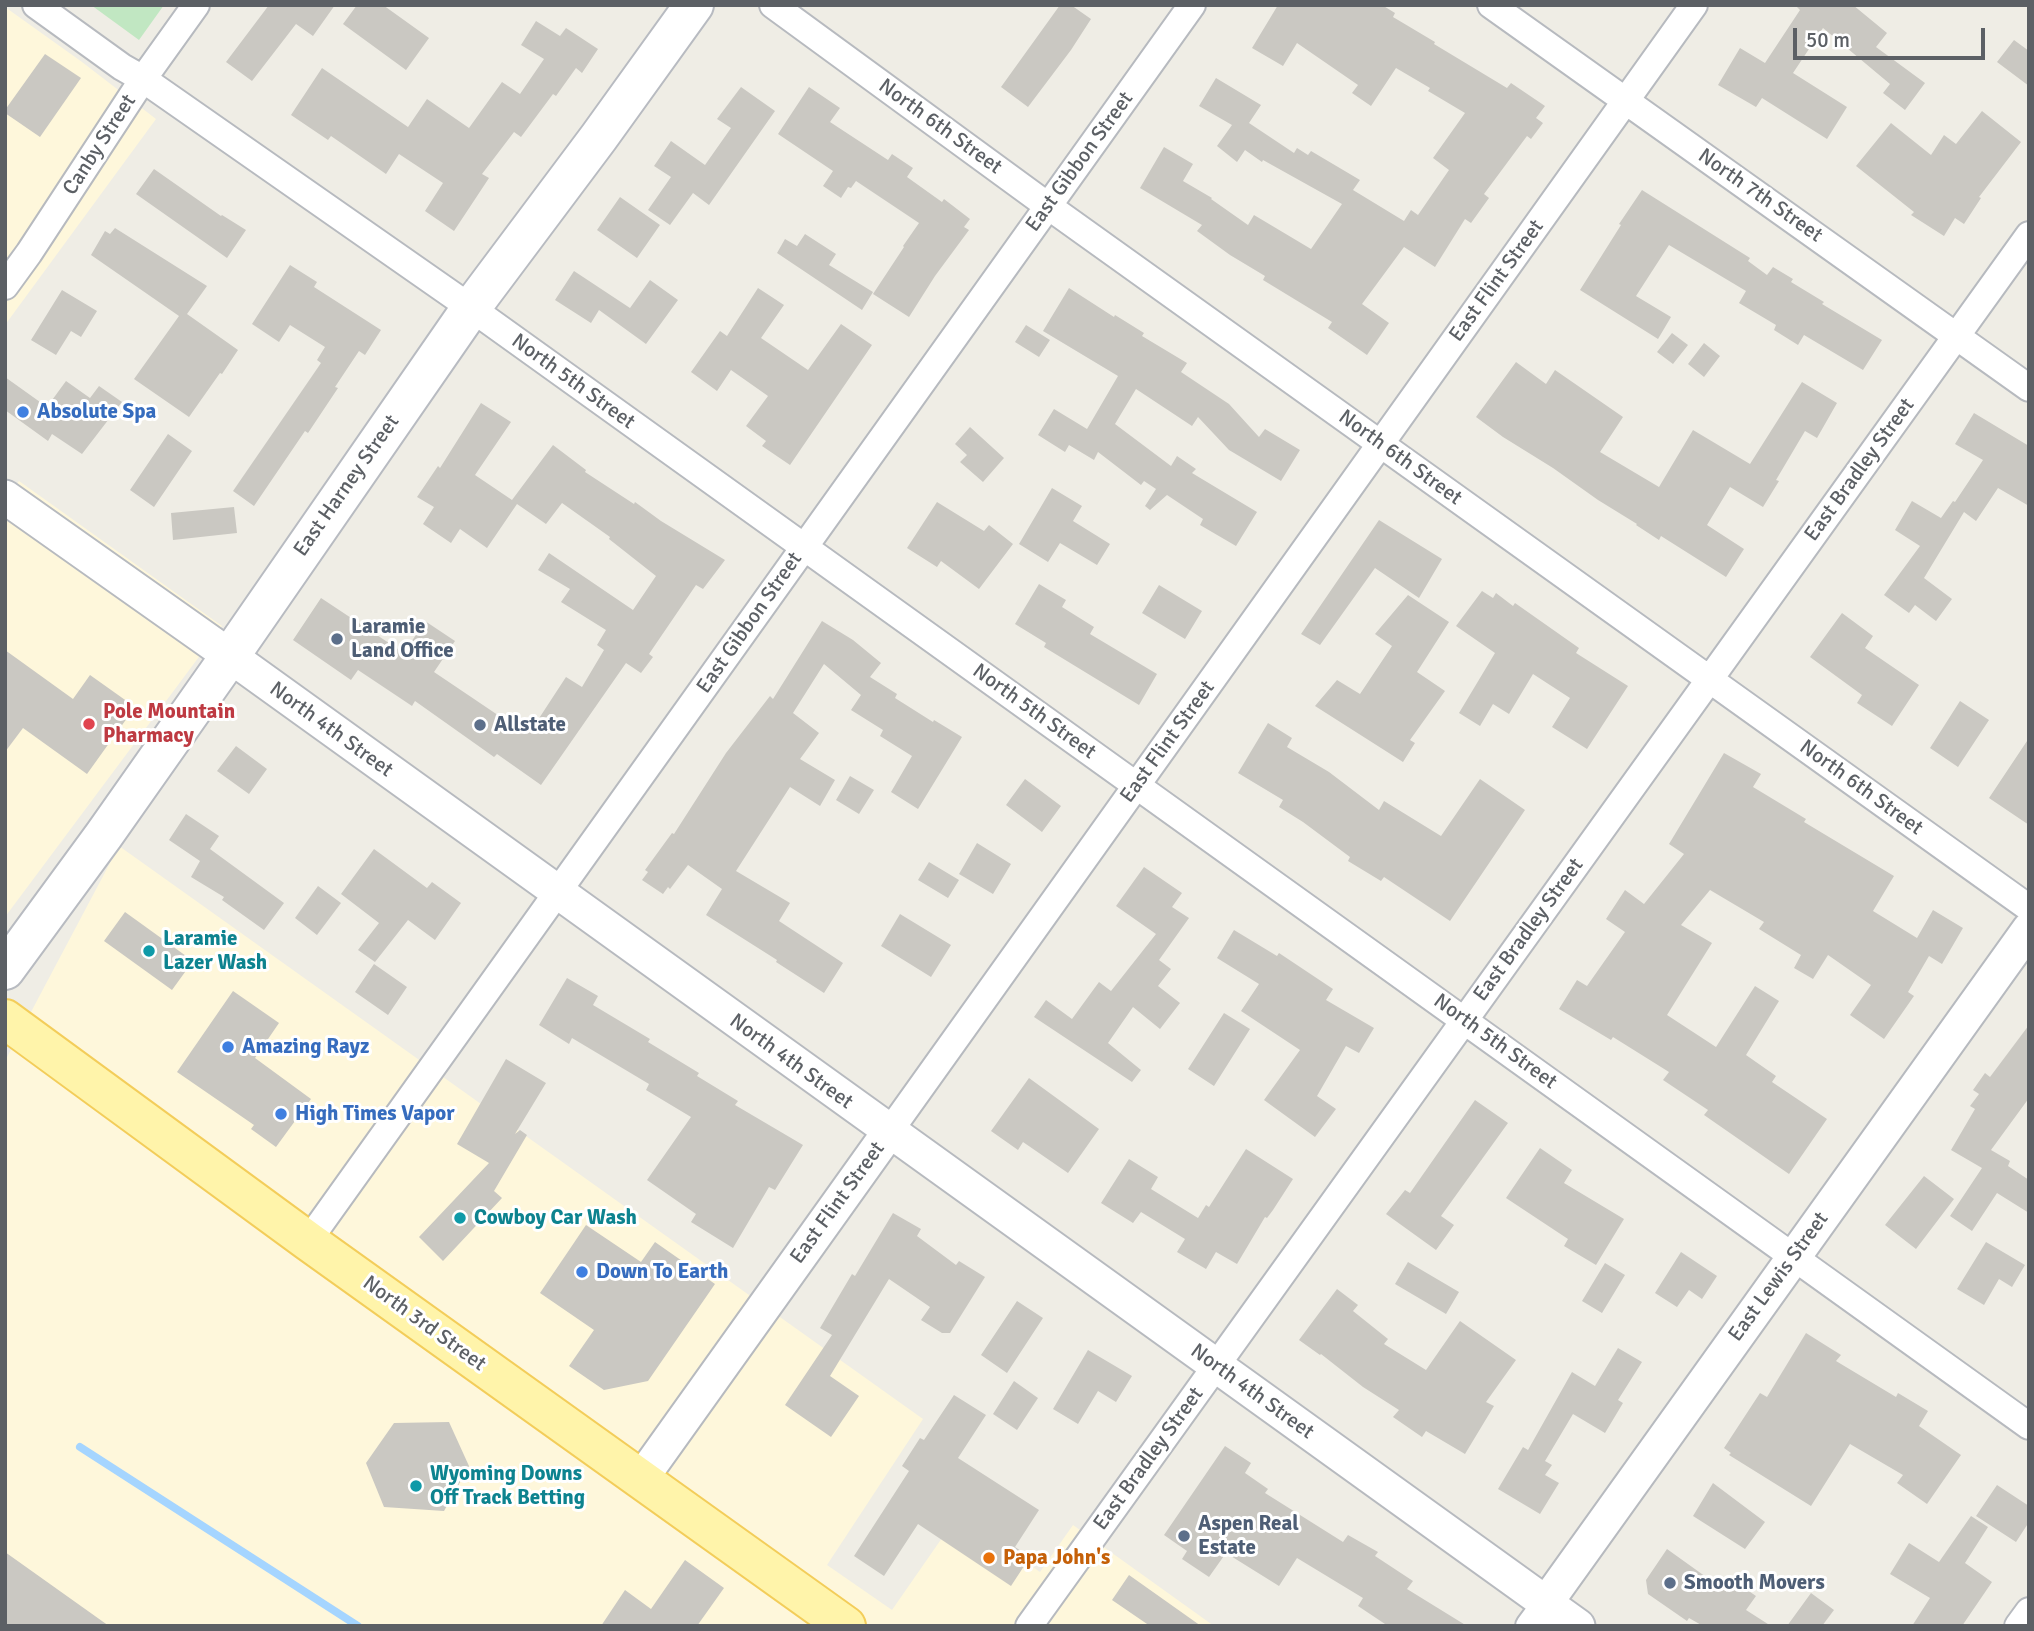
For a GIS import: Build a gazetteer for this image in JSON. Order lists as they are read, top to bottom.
{
  "streets": {
    "main road": ["East Harney Street", "North 3rd Street"],
    "street": [
      "North 6th Street",
      "Canby Street",
      "East Gibbon Street",
      "North 7th Street",
      "East Flint Street",
      "North 5th Street",
      "East Bradley Street",
      "North 4th Street",
      "East Lewis Street"
    ]
  },
  "crossings": [
    ["North 6th Street", "East Gibbon Street"],
    ["North 6th Street", "East Flint Street"],
    ["North 6th Street", "East Bradley Street"],
    ["Canby Street", "North 5th Street"],
    ["East Gibbon Street", "North 5th Street"],
    ["East Gibbon Street", "North 4th Street"],
    ["East Gibbon Street", "North 3rd Street"],
    ["North 7th Street", "East Flint Street"],
    ["North 7th Street", "East Bradley Street"],
    ["East Flint Street", "North 5th Street"],
    ["East Flint Street", "North 4th Street"],
    ["East Flint Street", "North 3rd Street"],
    ["North 5th Street", "East Bradley Street"],
    ["North 5th Street", "East Harney Street"],
    ["North 5th Street", "East Lewis Street"],
    ["East Bradley Street", "North 4th Street"],
    ["East Harney Street", "North 4th Street"],
    ["North 4th Street", "East Lewis Street"]
  ],
  "places": [
    "Absolute Spa",
    "Laramie Land Office",
    "Pole Mountain Pharmacy",
    "Allstate",
    "Laramie Lazer Wash",
    "Amazing Rayz",
    "High Times Vapor",
    "Cowboy Car Wash",
    "Down To Earth",
    "Wyoming Downs Off Track Betting",
    "Aspen Real Estate",
    "Papa John's",
    "Smooth Movers"
  ],
  "scale_bar": "50 m"
}
